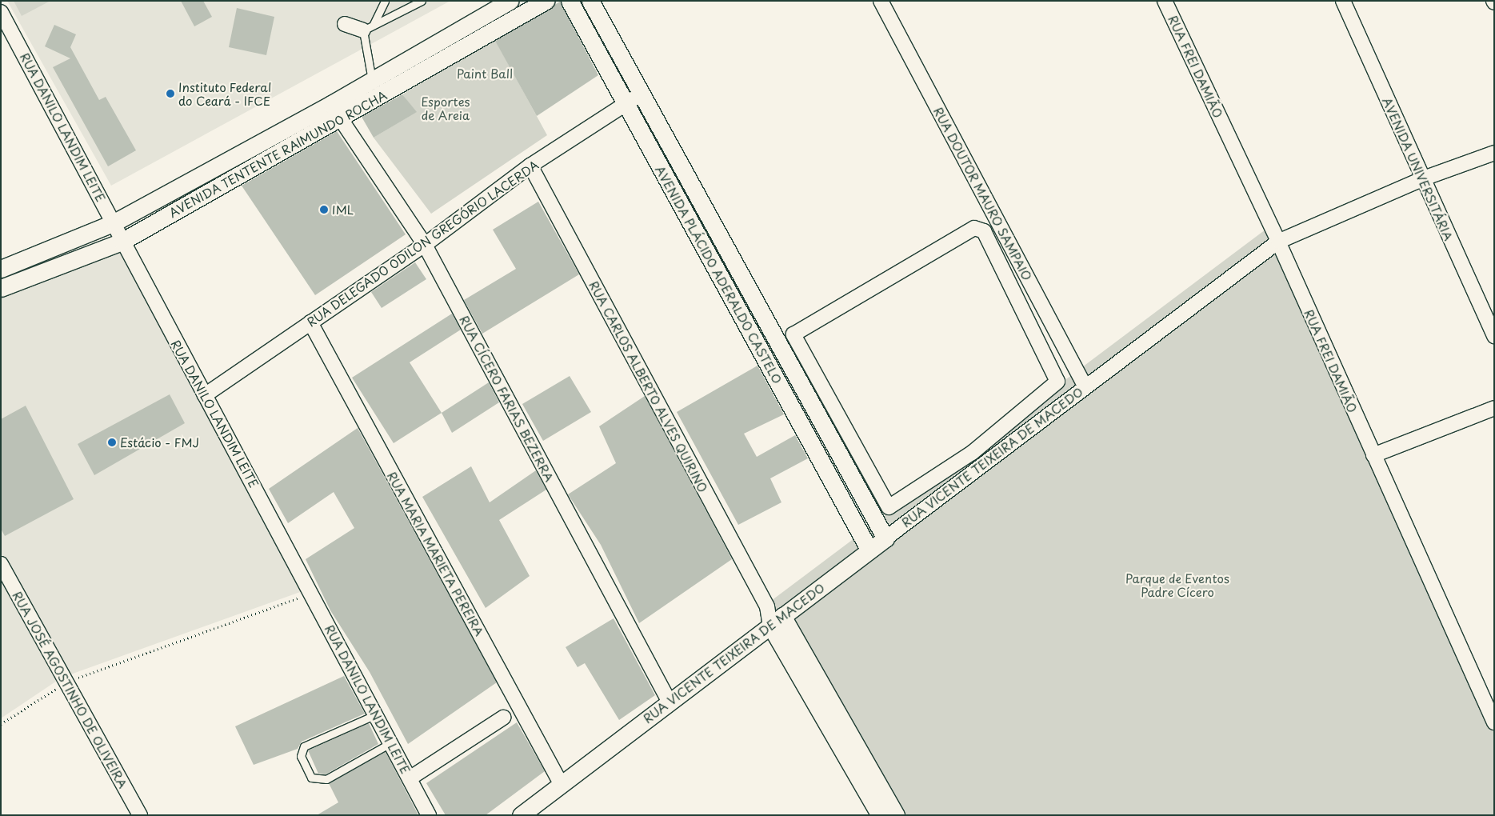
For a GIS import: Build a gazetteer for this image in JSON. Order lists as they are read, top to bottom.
{
  "streets": {
    "street": [
      "RUA FREI DAMIÃO",
      "RUA DANILO LANDIM LEITE",
      "AVENIDA TENTENTE RAIMUNDO ROCHA",
      "AVENIDA UNIVERSITÁRIA",
      "RUA DOUTOR MAURO SAMPAIO",
      "RUA DELEGADO ODILON GREGÓRIO LACERDA",
      "AVENIDA PLÁCIDO ADERALDO CASTELO",
      "RUA CARLOS ALBERTO ALVES QUIRINO",
      "RUA CÍCERO FARIAS BEZERRA",
      "RUA VICENTE TEIXEIRA DE MACEDO",
      "RUA MARIA MARIETA PEREIRA",
      "RUA JOSÉ AGOSTINHO DE OLIVEIRA"
    ]
  },
  "crossings": [
    ["RUA FREI DAMIÃO", "RUA VICENTE TEIXEIRA DE MACEDO"],
    ["RUA DANILO LANDIM LEITE", "AVENIDA TENTENTE RAIMUNDO ROCHA"],
    ["RUA DANILO LANDIM LEITE", "RUA DELEGADO ODILON GREGÓRIO LACERDA"],
    ["AVENIDA TENTENTE RAIMUNDO ROCHA", "RUA CÍCERO FARIAS BEZERRA"],
    ["AVENIDA UNIVERSITÁRIA", "RUA VICENTE TEIXEIRA DE MACEDO"],
    ["RUA DOUTOR MAURO SAMPAIO", "RUA VICENTE TEIXEIRA DE MACEDO"],
    ["RUA DELEGADO ODILON GREGÓRIO LACERDA", "AVENIDA PLÁCIDO ADERALDO CASTELO"],
    ["RUA DELEGADO ODILON GREGÓRIO LACERDA", "RUA CARLOS ALBERTO ALVES QUIRINO"],
    ["RUA DELEGADO ODILON GREGÓRIO LACERDA", "RUA CÍCERO FARIAS BEZERRA"],
    ["RUA DELEGADO ODILON GREGÓRIO LACERDA", "RUA MARIA MARIETA PEREIRA"],
    ["AVENIDA PLÁCIDO ADERALDO CASTELO", "RUA VICENTE TEIXEIRA DE MACEDO"],
    ["RUA CARLOS ALBERTO ALVES QUIRINO", "RUA VICENTE TEIXEIRA DE MACEDO"],
    ["RUA CÍCERO FARIAS BEZERRA", "RUA VICENTE TEIXEIRA DE MACEDO"],
    ["RUA VICENTE TEIXEIRA DE MACEDO", "RUA MARIA MARIETA PEREIRA"]
  ],
  "parks": ["Paint Ball", "Esportes de Areia", "Parque de Eventos Padre Cícero"],
  "places": ["Instituto Federal do Ceará - IFCE", "IML", "Estácio - FMJ"]
}
